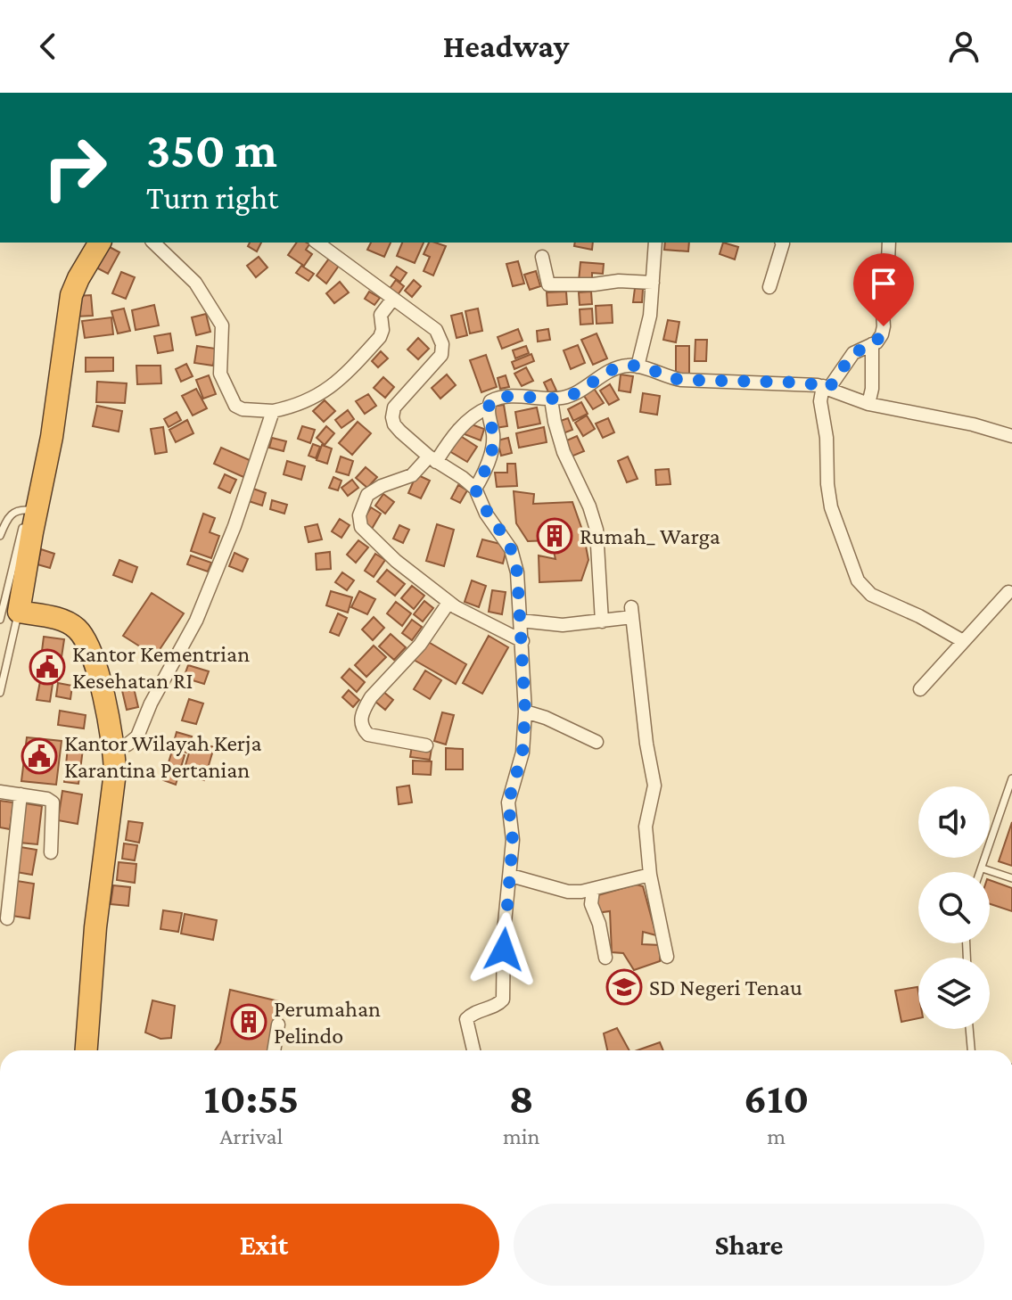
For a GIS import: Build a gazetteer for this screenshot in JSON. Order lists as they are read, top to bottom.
{
  "places": {
    "building": ["Rumah_ Warga", "Perumahan Pelindo"],
    "public building": ["Kantor Kementrian Kesehatan RI", "Kantor Wilayah Kerja Karantina Pertanian"],
    "school or university": ["SD Negeri Tenau"]
  },
  "page": {
    "header": "Headway",
    "turn": ["350 m", "Turn right"],
    "eta": [
      "10:55",
      "Arrival",
      "8",
      "min",
      "610",
      "m"
    ],
    "buttons": ["Exit", "Share"]
  }
}
